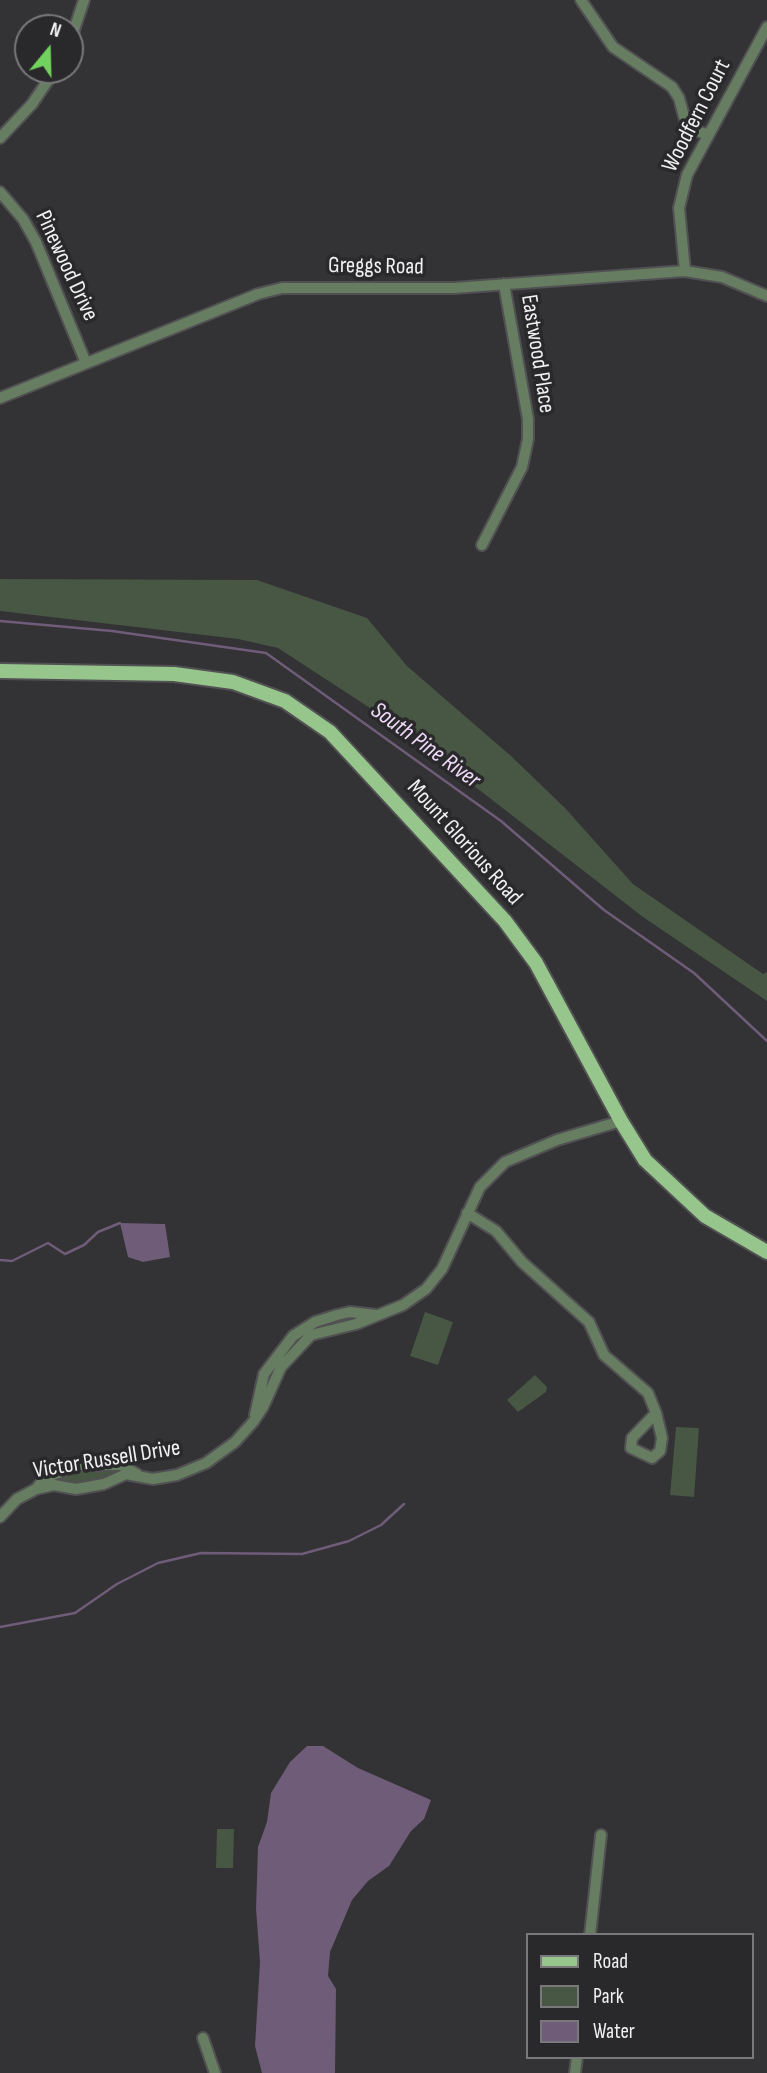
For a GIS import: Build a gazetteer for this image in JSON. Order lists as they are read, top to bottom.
{
  "streets": {
    "main road": ["Mount Glorious Road"],
    "street": [
      "Woodfern Court",
      "Pinewood Drive",
      "Greggs Road",
      "Eastwood Place",
      "Victor Russell Drive"
    ]
  },
  "crossings": [
    ["Woodfern Court", "Greggs Road"],
    ["Pinewood Drive", "Greggs Road"],
    ["Greggs Road", "Eastwood Place"],
    ["Mount Glorious Road", "Victor Russell Drive"]
  ],
  "water": ["South Pine River"],
  "legend": ["Road", "Park", "Water"],
  "north": "top"
}
